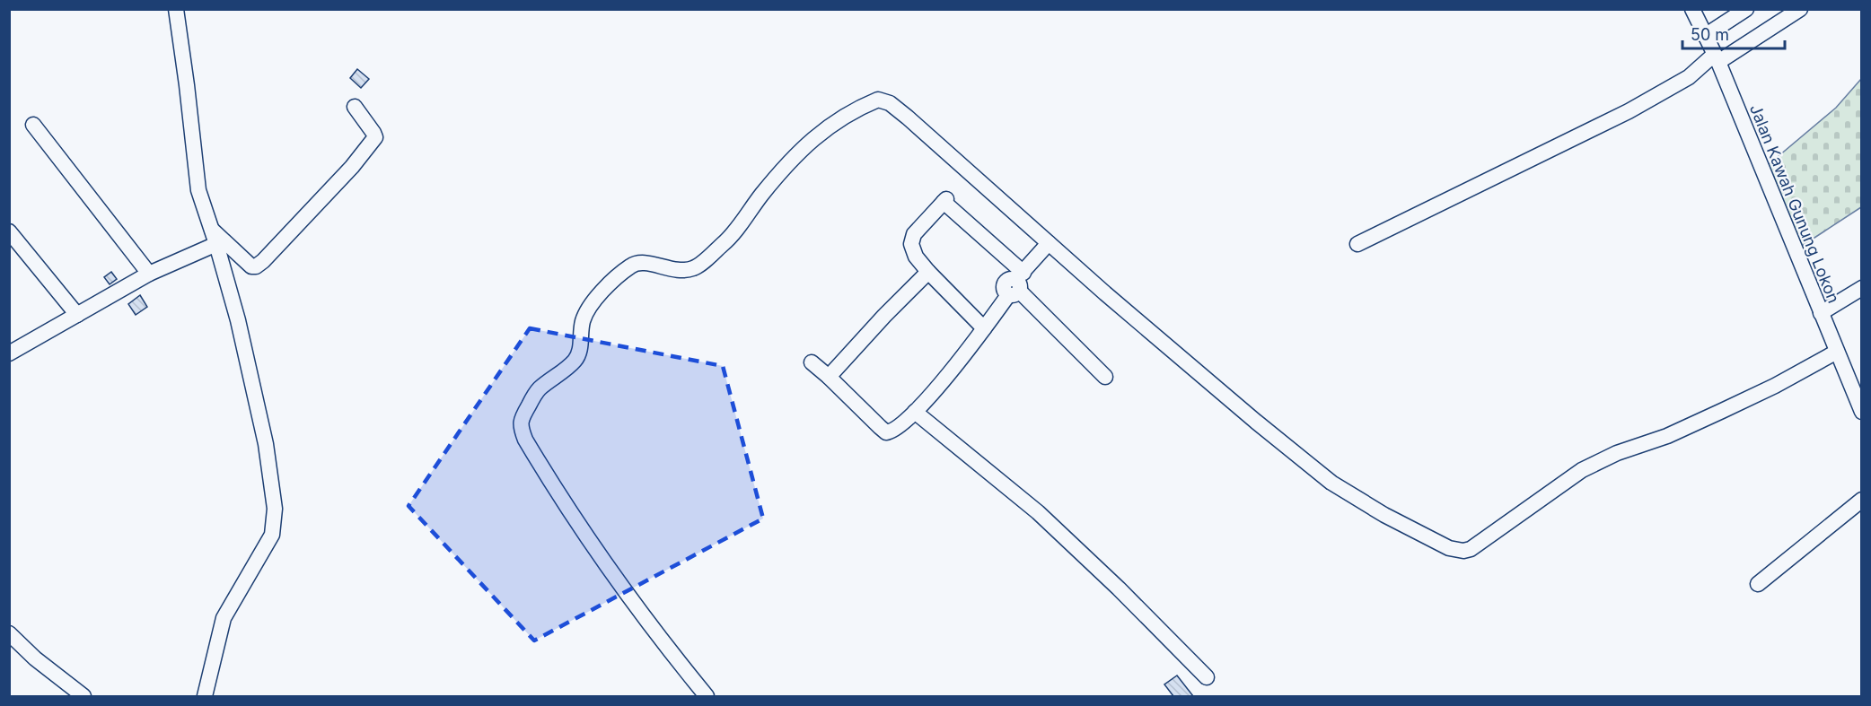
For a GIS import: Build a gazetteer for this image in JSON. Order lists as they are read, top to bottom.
{
  "streets": {
    "street": ["Jalan Kawah Gunung Lokon"]
  },
  "scale_bar": "50 m"
}
